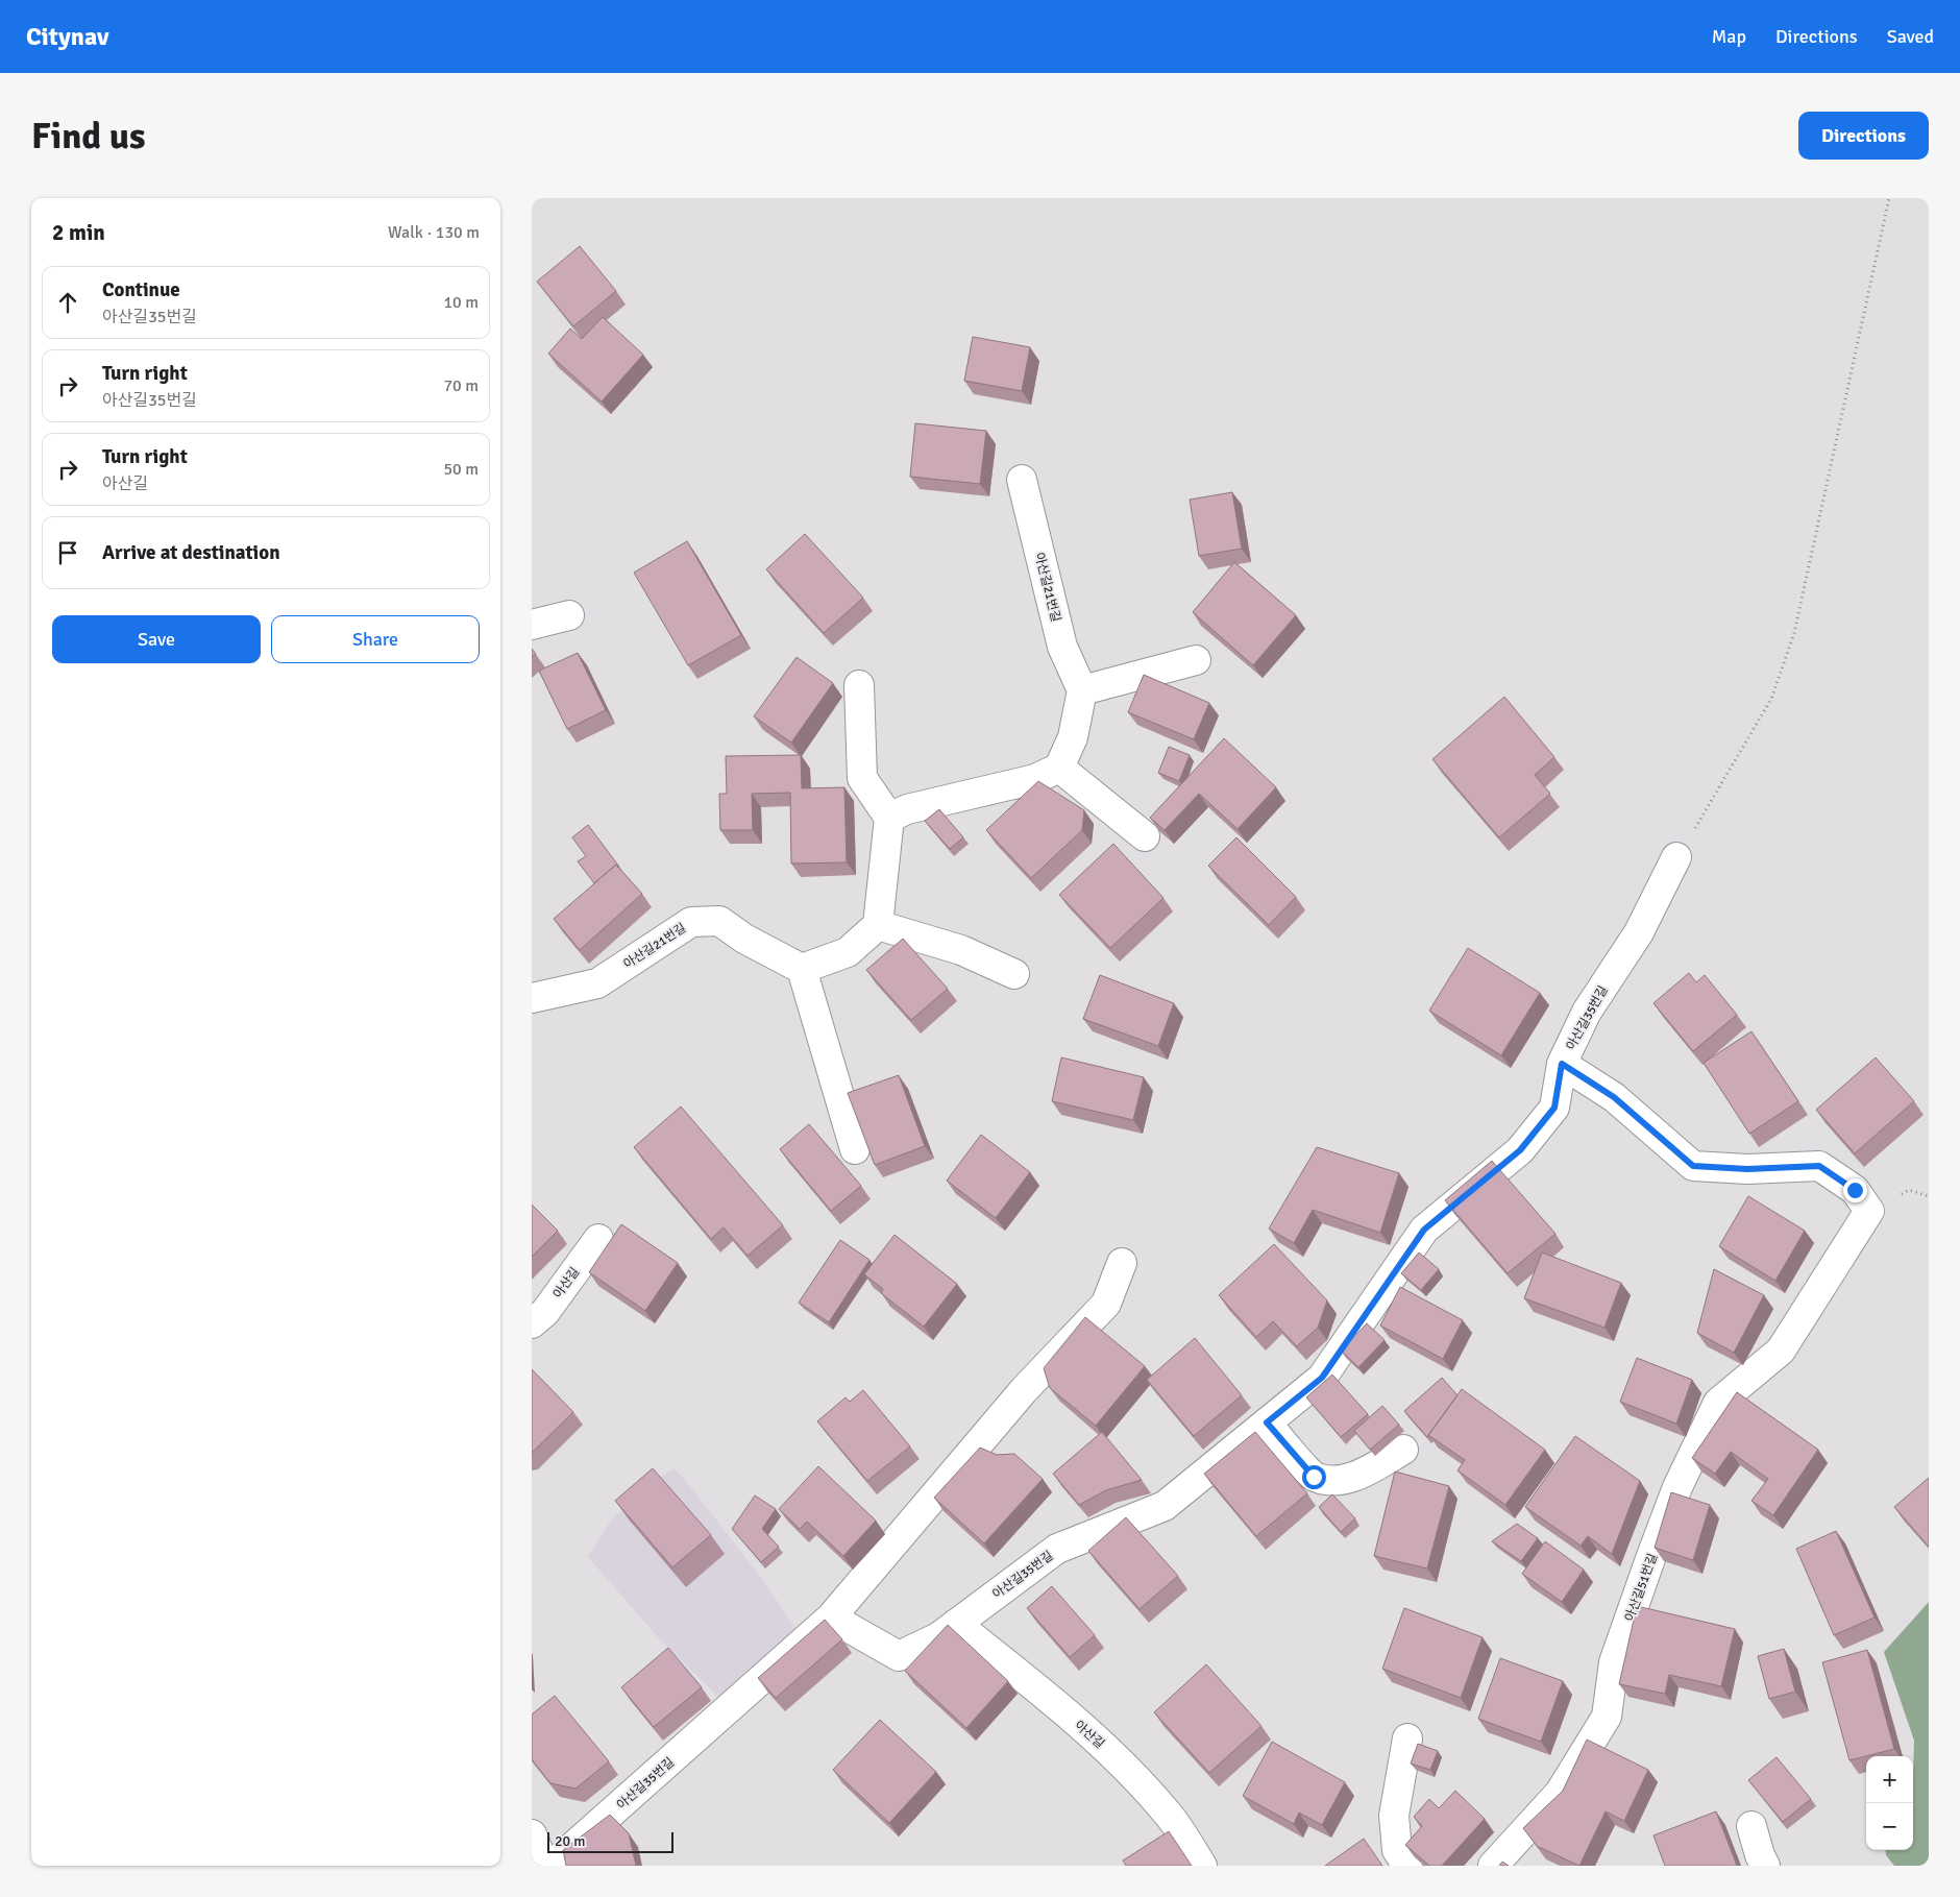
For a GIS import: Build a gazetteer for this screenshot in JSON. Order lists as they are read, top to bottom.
{
  "streets": {
    "street": [
      "아산길21번길",
      "아산길35번길",
      "아산길",
      "아산길51번길"
    ]
  },
  "crossings": [
    ["아산길35번길", "아산길"],
    ["아산길35번길", "아산길51번길"]
  ],
  "scale_bar": "20 m",
  "page": {
    "header": "Citynav",
    "nav": ["Map", "Directions", "Saved"],
    "buttons": [
      "Directions",
      ["Save", "Share"]
    ],
    "title": "Find us",
    "heading": ["2 min", "Walk · 130 m"],
    "list": [
      ["Continue", "아산길35번길", "10 m"],
      ["Turn right", "아산길35번길", "70 m"],
      ["Turn right", "아산길", "50 m"],
      "Arrive at destination"
    ],
    "map_buttons": ["+", "−"],
    "scale": "20 m"
  }
}
